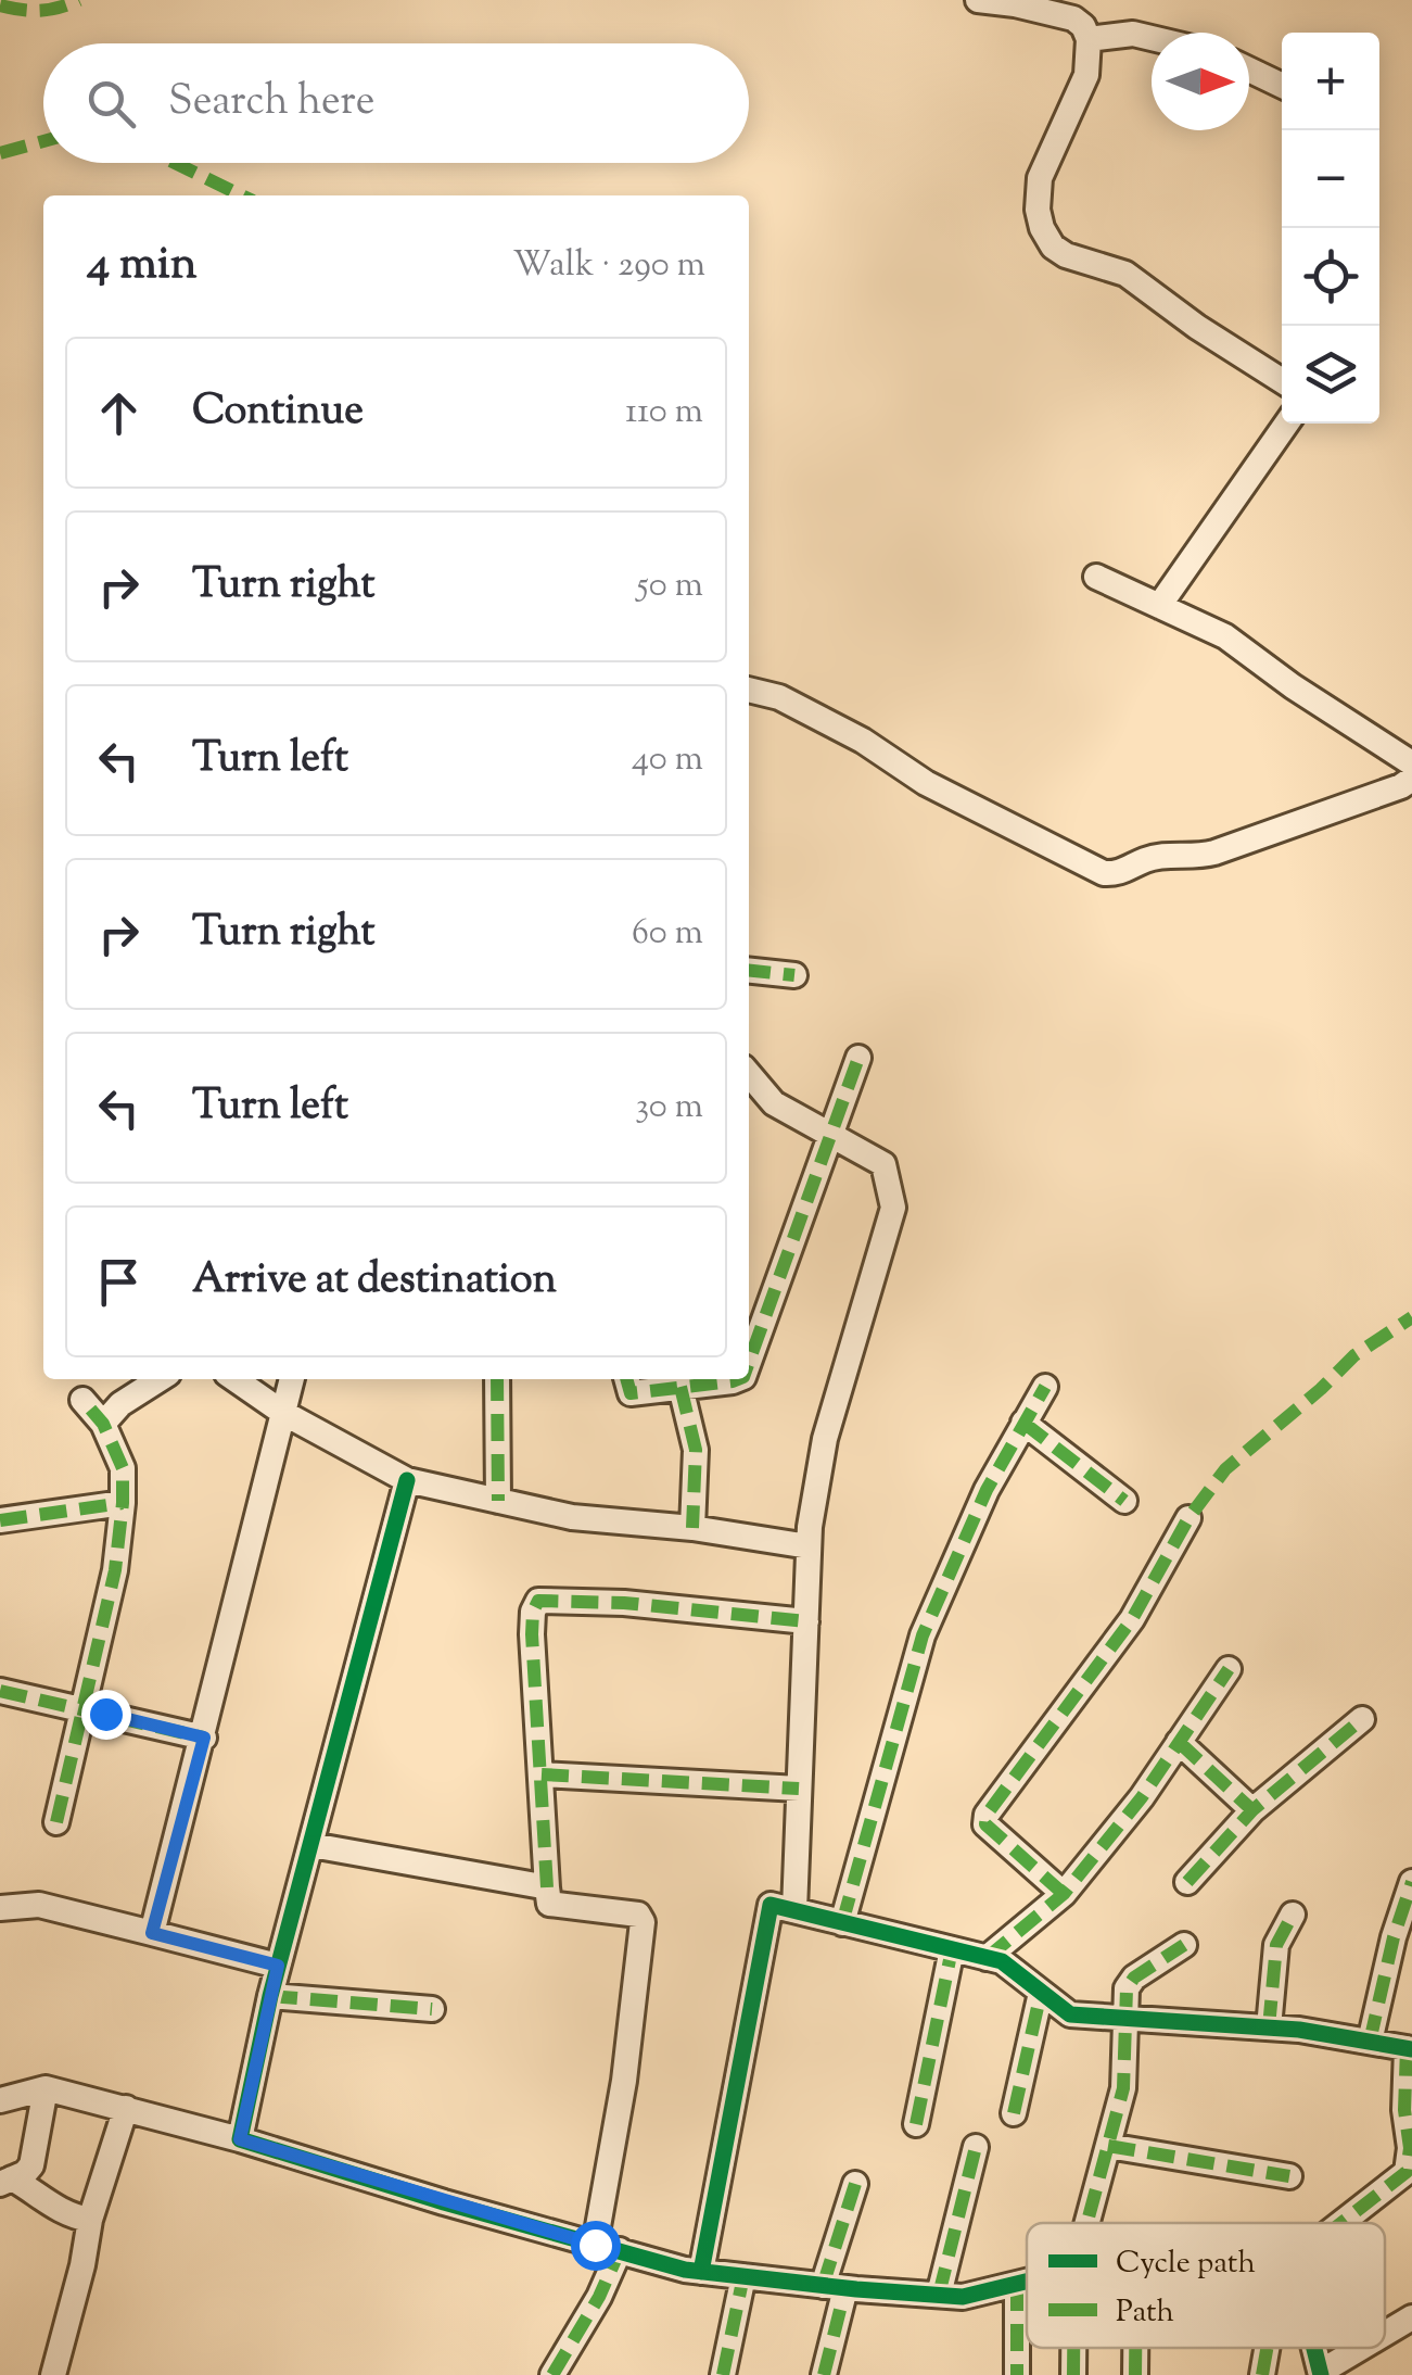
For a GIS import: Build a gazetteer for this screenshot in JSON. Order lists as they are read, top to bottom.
{
  "legend": ["Cycle path", "Path"],
  "north": "right",
  "page": {
    "map_buttons": ["+", "−"],
    "search": "Search here",
    "heading": ["4 min", "Walk · 290 m"],
    "list": [
      ["Continue", "110 m"],
      ["Turn right", "50 m"],
      ["Turn left", "40 m"],
      ["Turn right", "60 m"],
      ["Turn left", "30 m"],
      "Arrive at destination"
    ]
  }
}
